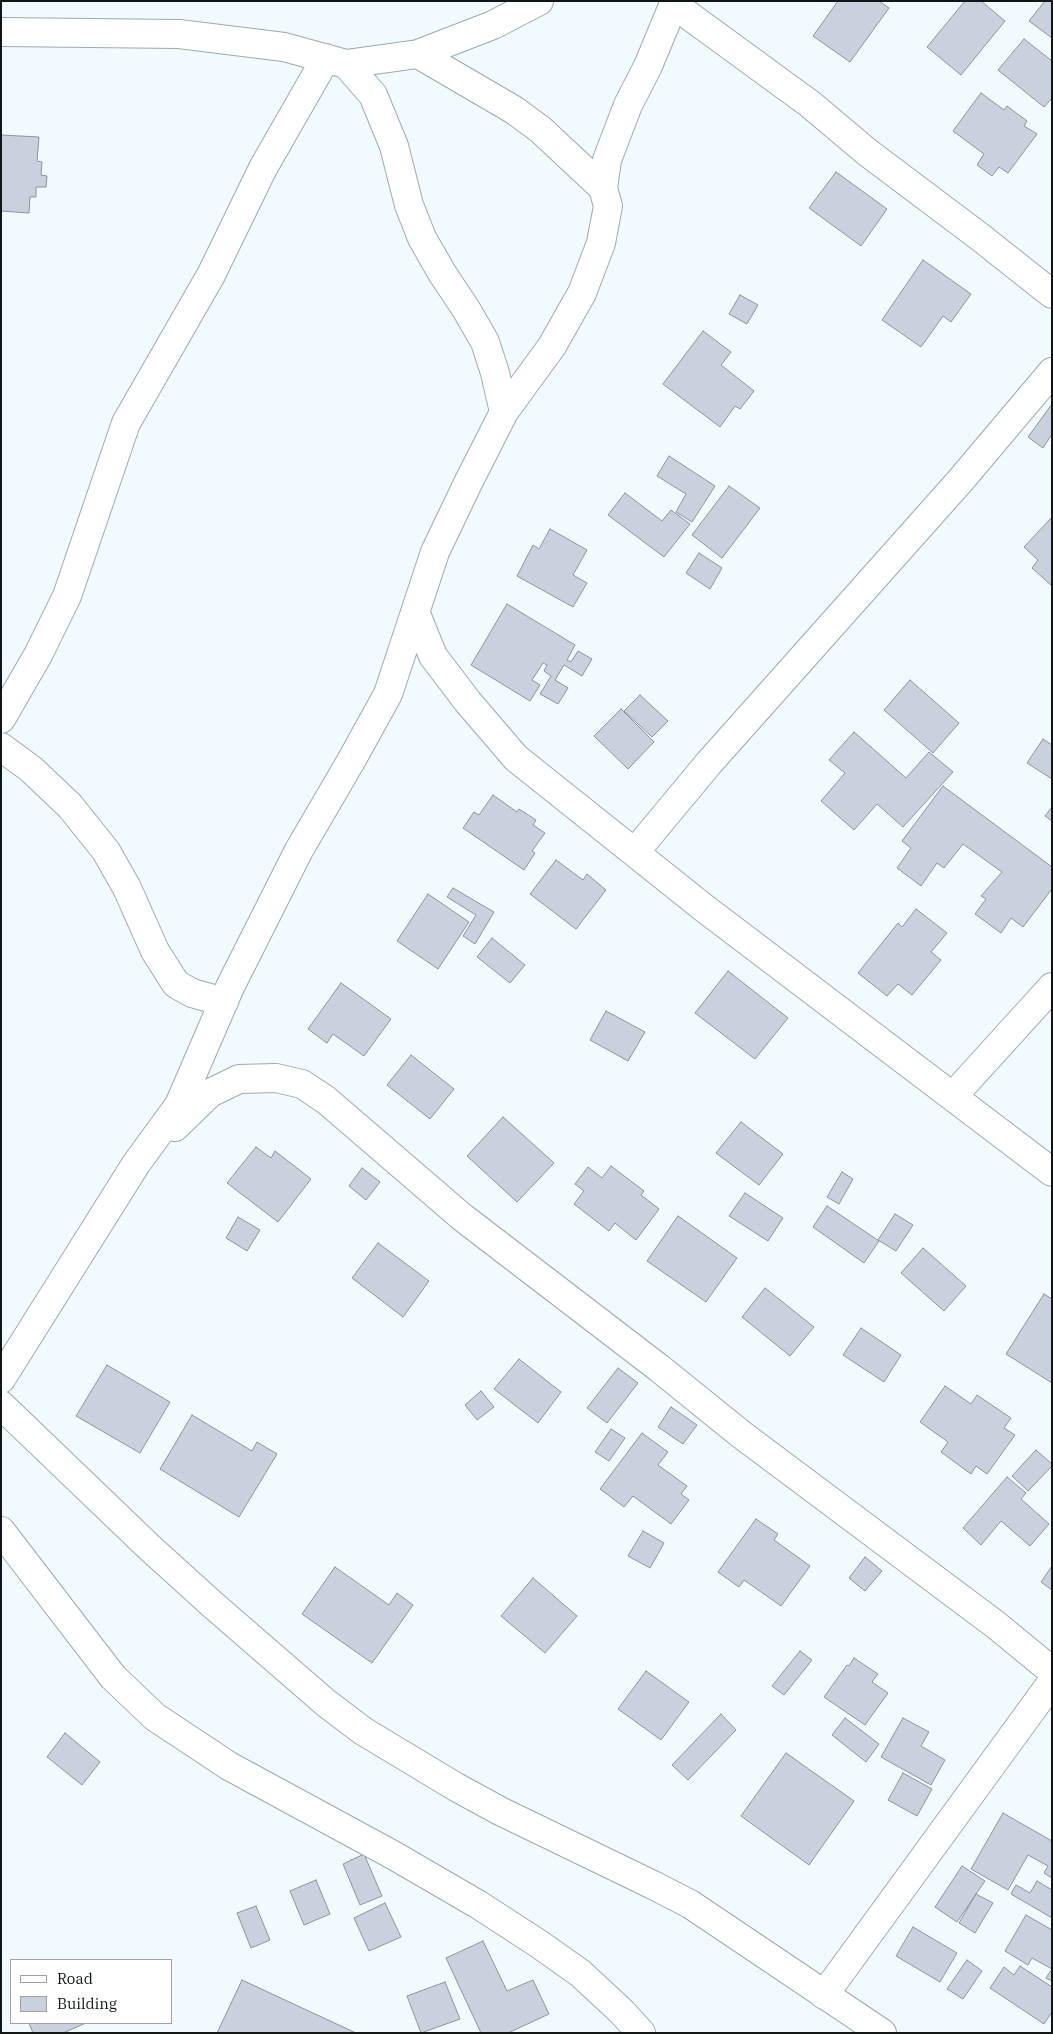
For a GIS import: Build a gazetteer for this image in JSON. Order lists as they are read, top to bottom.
{
  "legend": ["Road", "Building"]
}
